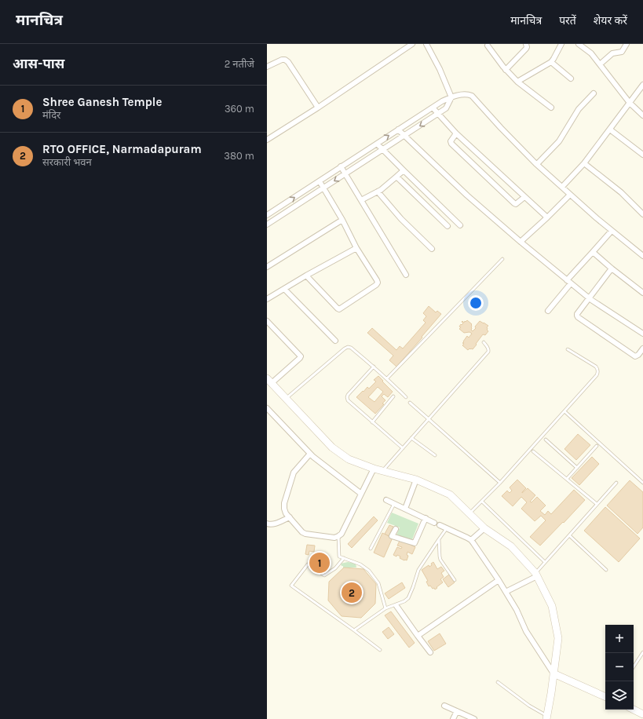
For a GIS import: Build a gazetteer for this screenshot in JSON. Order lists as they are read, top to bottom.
{
  "page": {
    "header": "मानचित्र",
    "nav": ["मानचित्र", "परतें", "शेयर करें"],
    "heading": ["आस-पास", "2 नतीजे"],
    "list": [
      {
        "mark": "1",
        "name": "Shree Ganesh Temple",
        "note": "मंदिर",
        "value": "360 m"
      },
      {
        "mark": "2",
        "name": "RTO OFFICE, Narmadapuram",
        "note": "सरकारी भवन",
        "value": "380 m"
      }
    ],
    "pins": ["1", "2"],
    "map_buttons": ["+", "−"]
  }
}
